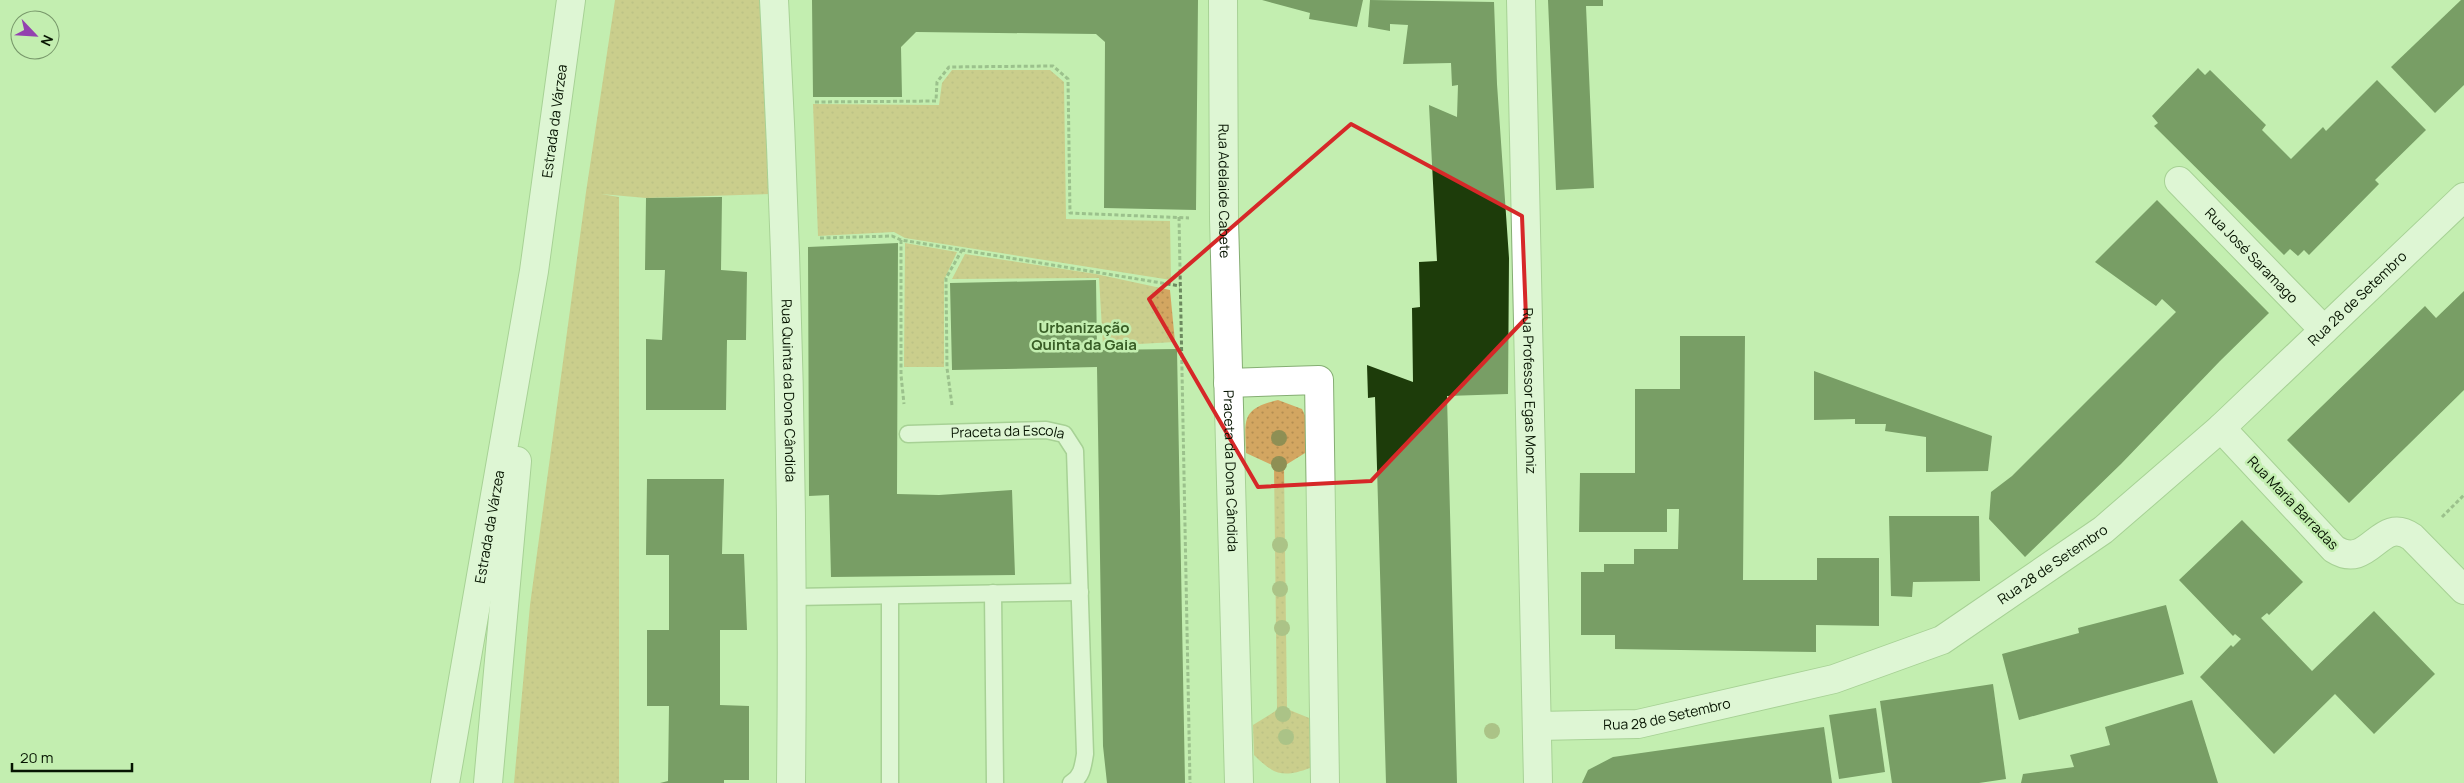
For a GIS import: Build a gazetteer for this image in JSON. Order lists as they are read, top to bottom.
{
  "streets": {
    "street": [
      "Estrada da Várzea",
      "Rua Adelaide Cabete",
      "Rua José Saramago",
      "Rua 28 de Setembro",
      "Rua Quinta da Dona Cândida",
      "Rua Professor Egas Moniz",
      "Praceta da Dona Cândida",
      "Rua Maria Barradas"
    ],
    "lane": ["Praceta da Escola"]
  },
  "crossings": [
    ["Rua Adelaide Cabete", "Praceta da Dona Cândida"],
    ["Rua José Saramago", "Rua 28 de Setembro"],
    ["Rua 28 de Setembro", "Rua Professor Egas Moniz"],
    ["Rua 28 de Setembro", "Rua Maria Barradas"]
  ],
  "districts": ["Urbanização Quinta da Gaia"],
  "scale_bar": "20 m",
  "north": "bottom right"
}
